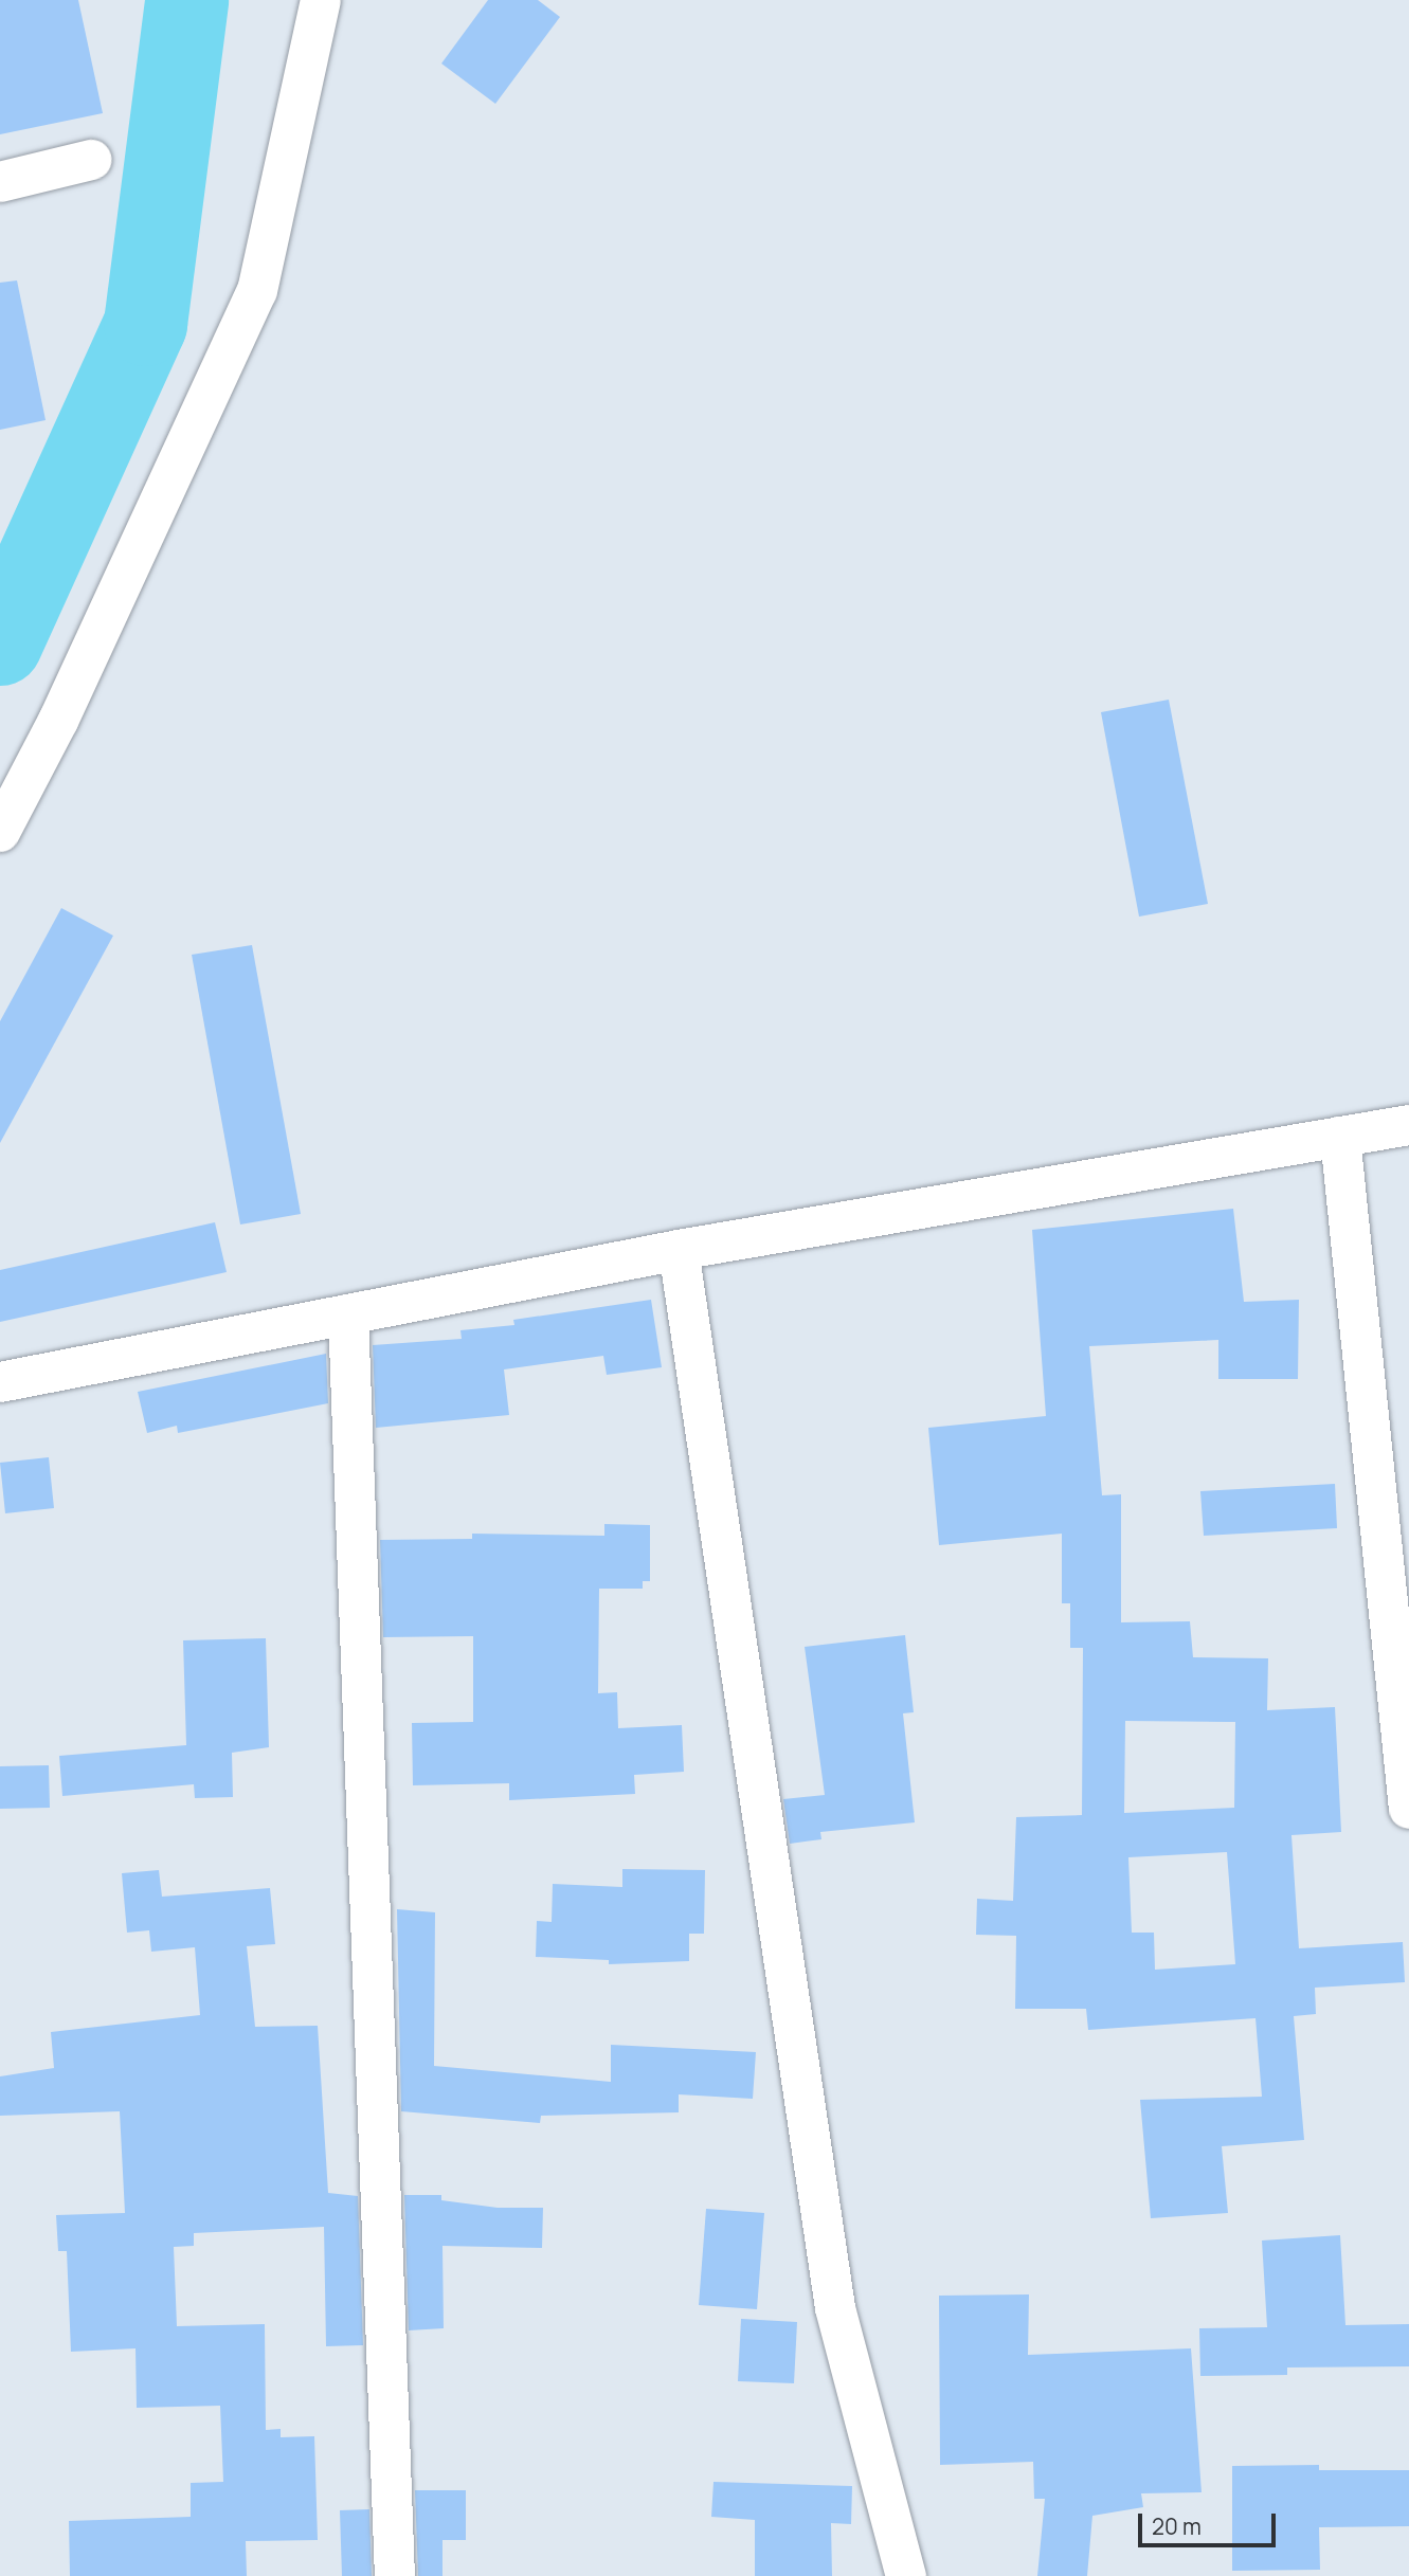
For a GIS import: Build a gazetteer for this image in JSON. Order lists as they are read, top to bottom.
{
  "scale_bar": "20 m"
}
